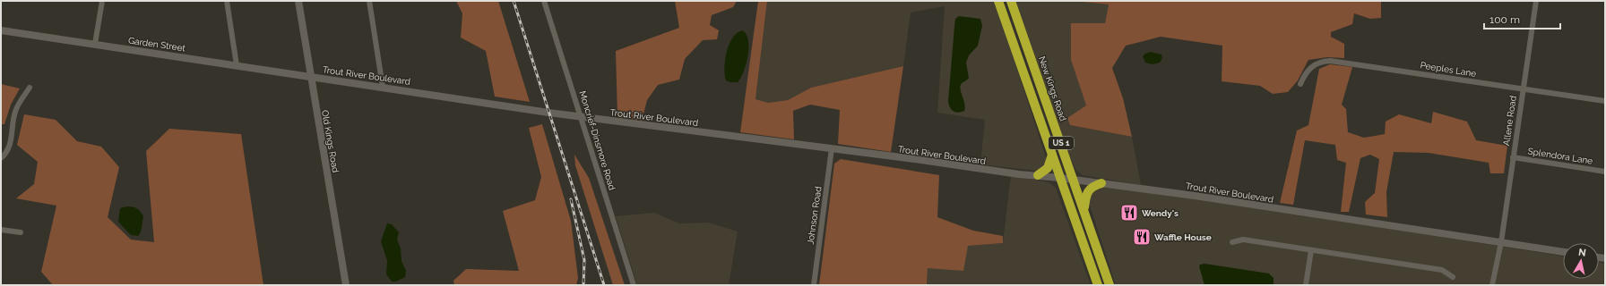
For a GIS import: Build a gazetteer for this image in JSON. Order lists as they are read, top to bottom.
{
  "streets": {
    "highway": ["New Kings Road", "US 1"],
    "street": [
      "Garden Street",
      "Peeples Lane",
      "Trout River Boulevard",
      "Allene Road",
      "Moncrief-Dinsmore Road",
      "Old Kings Road",
      "Splendora Lane",
      "Johnson Road"
    ]
  },
  "crossings": [
    ["Garden Street", "Trout River Boulevard"],
    ["Garden Street", "Old Kings Road"],
    ["Peeples Lane", "Allene Road"],
    ["Trout River Boulevard", "New Kings Road"],
    ["Trout River Boulevard", "Allene Road"],
    ["Trout River Boulevard", "Moncrief-Dinsmore Road"],
    ["Trout River Boulevard", "Old Kings Road"],
    ["Trout River Boulevard", "US 1"],
    ["Trout River Boulevard", "Johnson Road"],
    ["Allene Road", "Splendora Lane"]
  ],
  "places": {
    "restaurant": ["Wendy's", "Waffle House"]
  },
  "scale_bar": "100 m",
  "north": "top"
}
